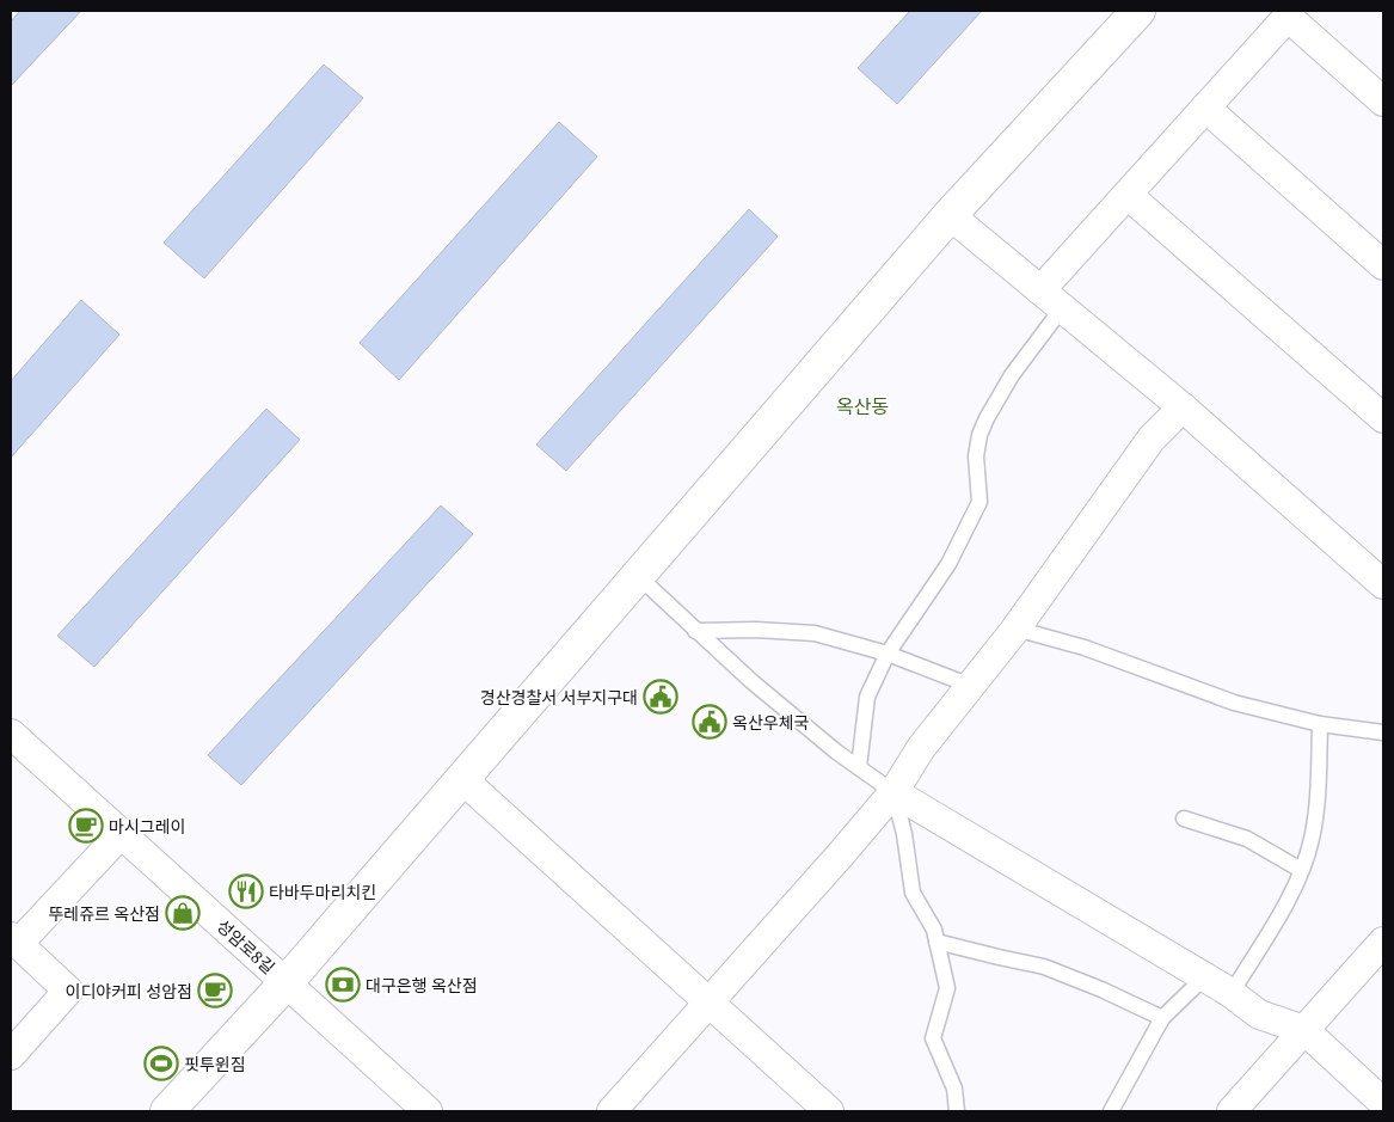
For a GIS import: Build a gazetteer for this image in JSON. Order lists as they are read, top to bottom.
{
  "streets": {
    "street": ["성암로8길"]
  },
  "districts": ["옥산동"],
  "places": {
    "public building": ["경산경찰서 서부지구대", "옥산우체국"],
    "cafe": ["마시그레이", "이디야커피 성암점"],
    "restaurant": ["타바두마리치킨"],
    "shop": ["뚜레쥬르 옥산점"],
    "bank": ["대구은행 옥산점"],
    "sports": ["핏투윈짐"]
  }
}
